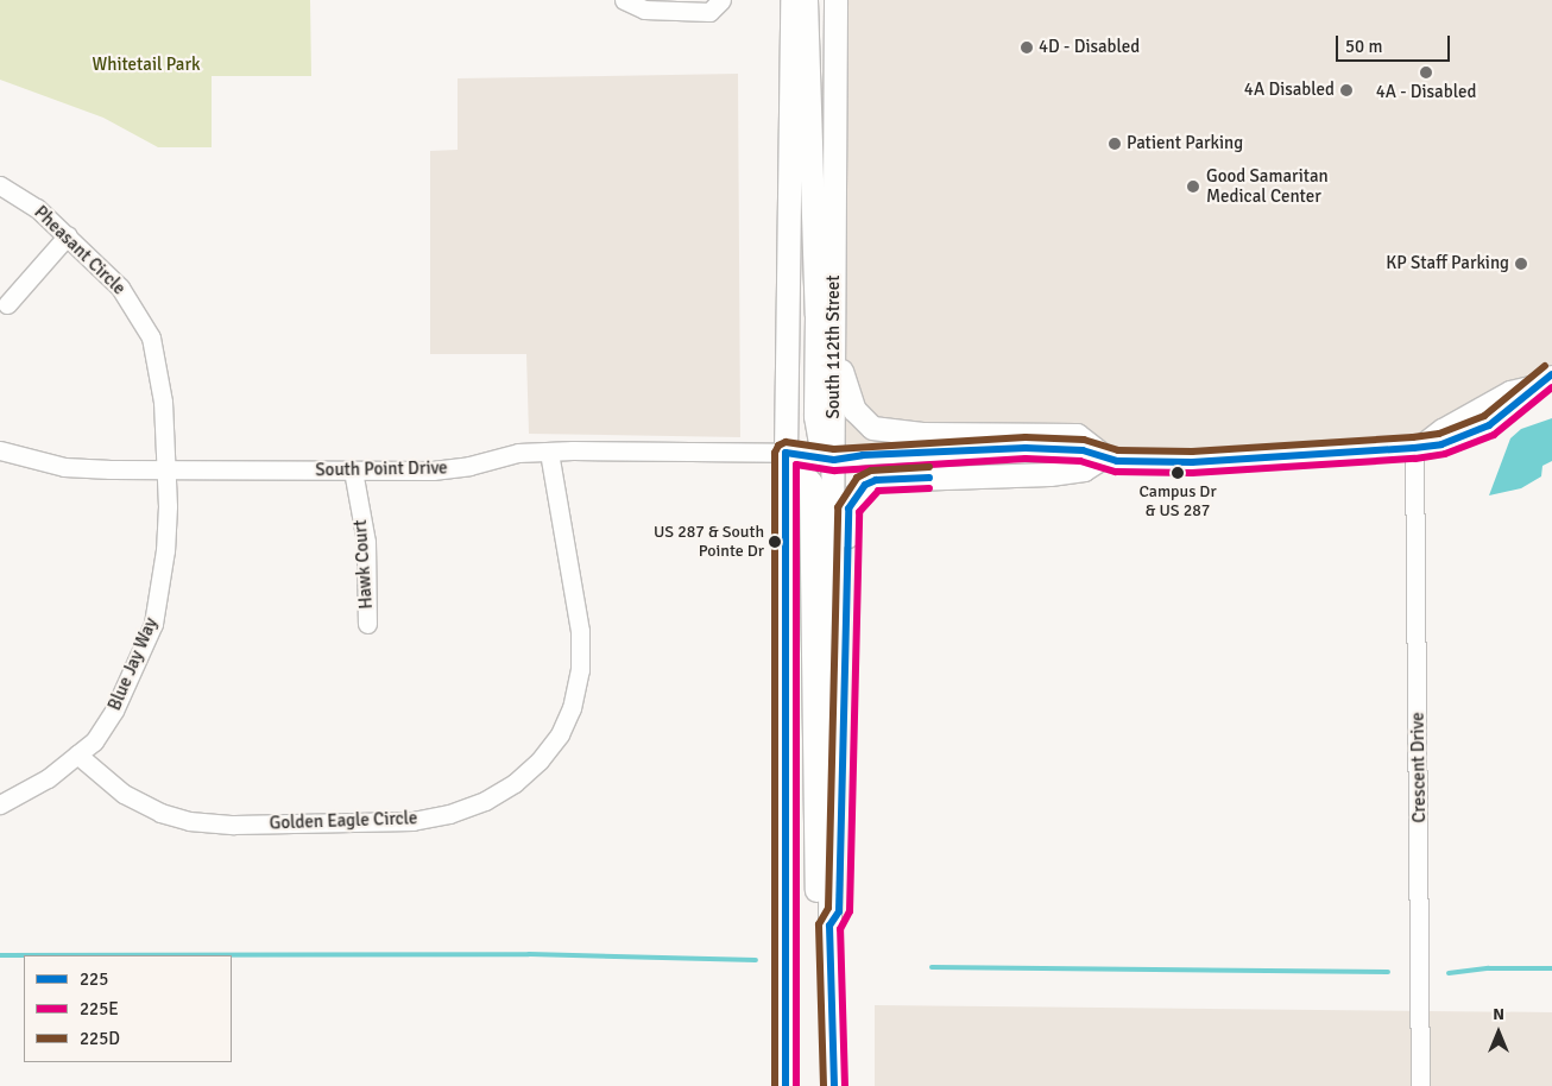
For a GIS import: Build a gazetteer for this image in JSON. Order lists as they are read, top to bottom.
{
  "streets": {
    "main road": ["South 112th Street"],
    "street": [
      "Pheasant Circle",
      "South Point Drive",
      "Hawk Court",
      "Blue Jay Way",
      "Crescent Drive",
      "Golden Eagle Circle"
    ]
  },
  "crossings": [
    ["Pheasant Circle", "South Point Drive"],
    ["Pheasant Circle", "Blue Jay Way"],
    ["South 112th Street", "South Point Drive"],
    ["South Point Drive", "Hawk Court"],
    ["South Point Drive", "Blue Jay Way"],
    ["South Point Drive", "Crescent Drive"],
    ["South Point Drive", "Golden Eagle Circle"],
    ["Blue Jay Way", "Golden Eagle Circle"]
  ],
  "parks": ["Whitetail Park"],
  "places": [
    "4D - Disabled",
    "4A - Disabled",
    "4A Disabled",
    "Patient Parking",
    "Good Samaritan Medical Center",
    "KP Staff Parking",
    "Campus Dr & US 287",
    "US 287 & South Pointe Dr"
  ],
  "lines": ["transit line 225D", "transit line 225", "transit line 225E"],
  "legend": ["225", "225E", "225D"],
  "scale_bar": "50 m",
  "north": "top"
}
